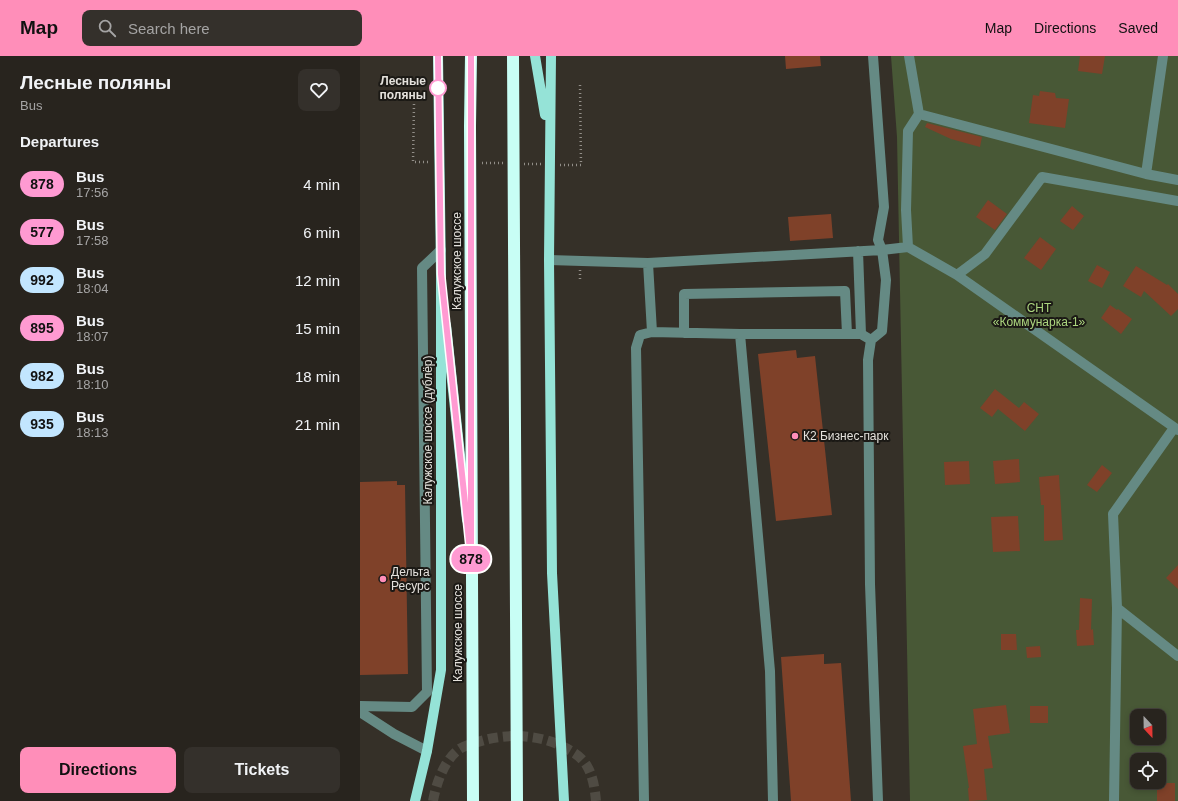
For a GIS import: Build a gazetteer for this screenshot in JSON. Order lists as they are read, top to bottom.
{
  "streets": {
    "highway": ["Калужское шоссе"],
    "main road": ["Калужское шоссе (дублёр)"]
  },
  "parks": ["СНТ «Коммунарка-1»"],
  "places": ["Лесные поляны", "К2 Бизнес-парк", "Дельта Ресурс"],
  "lines": ["bus line 878"],
  "north": "bottom",
  "page": {
    "header": "Map",
    "search": "Search here",
    "nav": ["Map", "Directions", "Saved"],
    "heading": [
      ["Лесные поляны", "Bus"],
      "Departures"
    ],
    "on_map": "878",
    "list": [
      {
        "mark": "878",
        "name": "Bus",
        "note": "17:56",
        "value": "4 min"
      },
      {
        "mark": "577",
        "name": "Bus",
        "note": "17:58",
        "value": "6 min"
      },
      {
        "mark": "992",
        "name": "Bus",
        "note": "18:04",
        "value": "12 min"
      },
      {
        "mark": "895",
        "name": "Bus",
        "note": "18:07",
        "value": "15 min"
      },
      {
        "mark": "982",
        "name": "Bus",
        "note": "18:10",
        "value": "18 min"
      },
      {
        "mark": "935",
        "name": "Bus",
        "note": "18:13",
        "value": "21 min"
      }
    ],
    "buttons": ["Directions", "Tickets"]
  }
}
